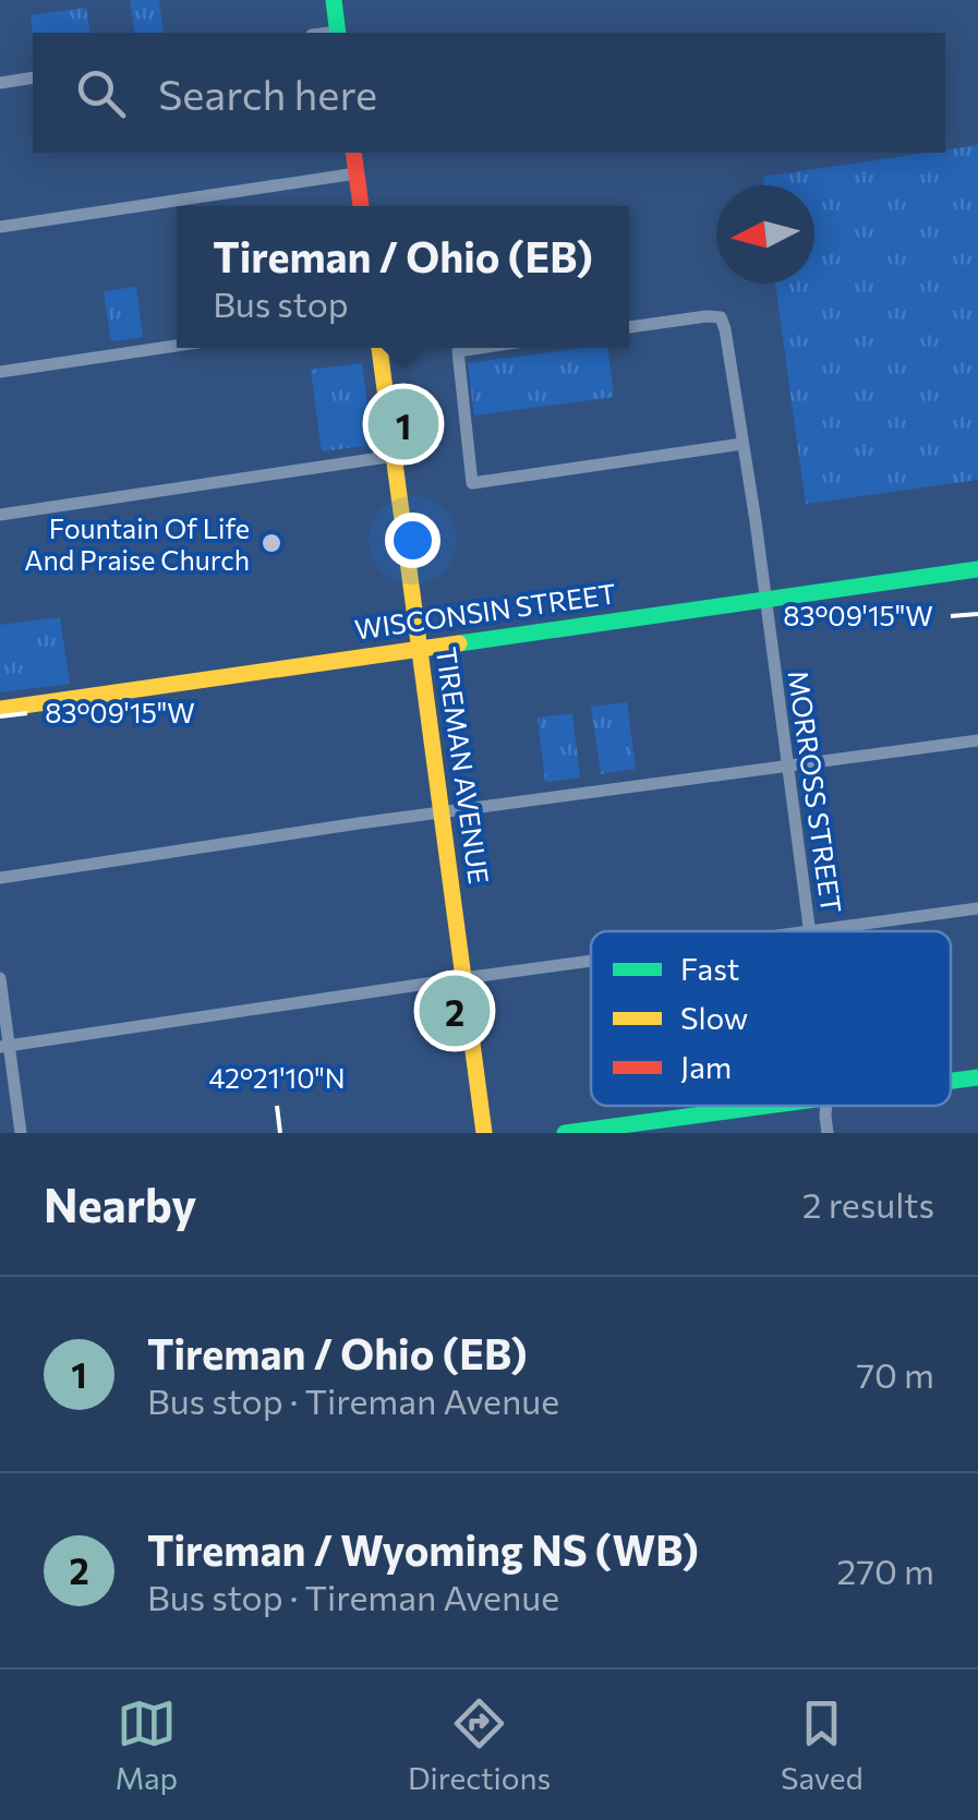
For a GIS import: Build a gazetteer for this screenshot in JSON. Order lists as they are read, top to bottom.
{
  "streets": {
    "street": ["WISCONSIN STREET", "TIREMAN AVENUE", "MORROSS STREET"]
  },
  "crossings": [
    ["WISCONSIN STREET", "TIREMAN AVENUE"],
    ["WISCONSIN STREET", "MORROSS STREET"]
  ],
  "places": ["Fountain Of Life And Praise Church"],
  "legend": ["Fast", "Slow", "Jam"],
  "north": "left",
  "page": {
    "search": "Search here",
    "popup": ["Tireman / Ohio (EB)", "Bus stop"],
    "pins": ["1", "2"],
    "heading": ["Nearby", "2 results"],
    "list": [
      {
        "mark": "1",
        "name": "Tireman / Ohio (EB)",
        "note": "Bus stop · Tireman Avenue",
        "value": "70 m"
      },
      {
        "mark": "2",
        "name": "Tireman / Wyoming NS (WB)",
        "note": "Bus stop · Tireman Avenue",
        "value": "270 m"
      }
    ],
    "nav": ["Map", "Directions", "Saved"]
  },
  "coordinates": ["83°09'15\"W", "42°21'10\"N"]
}
